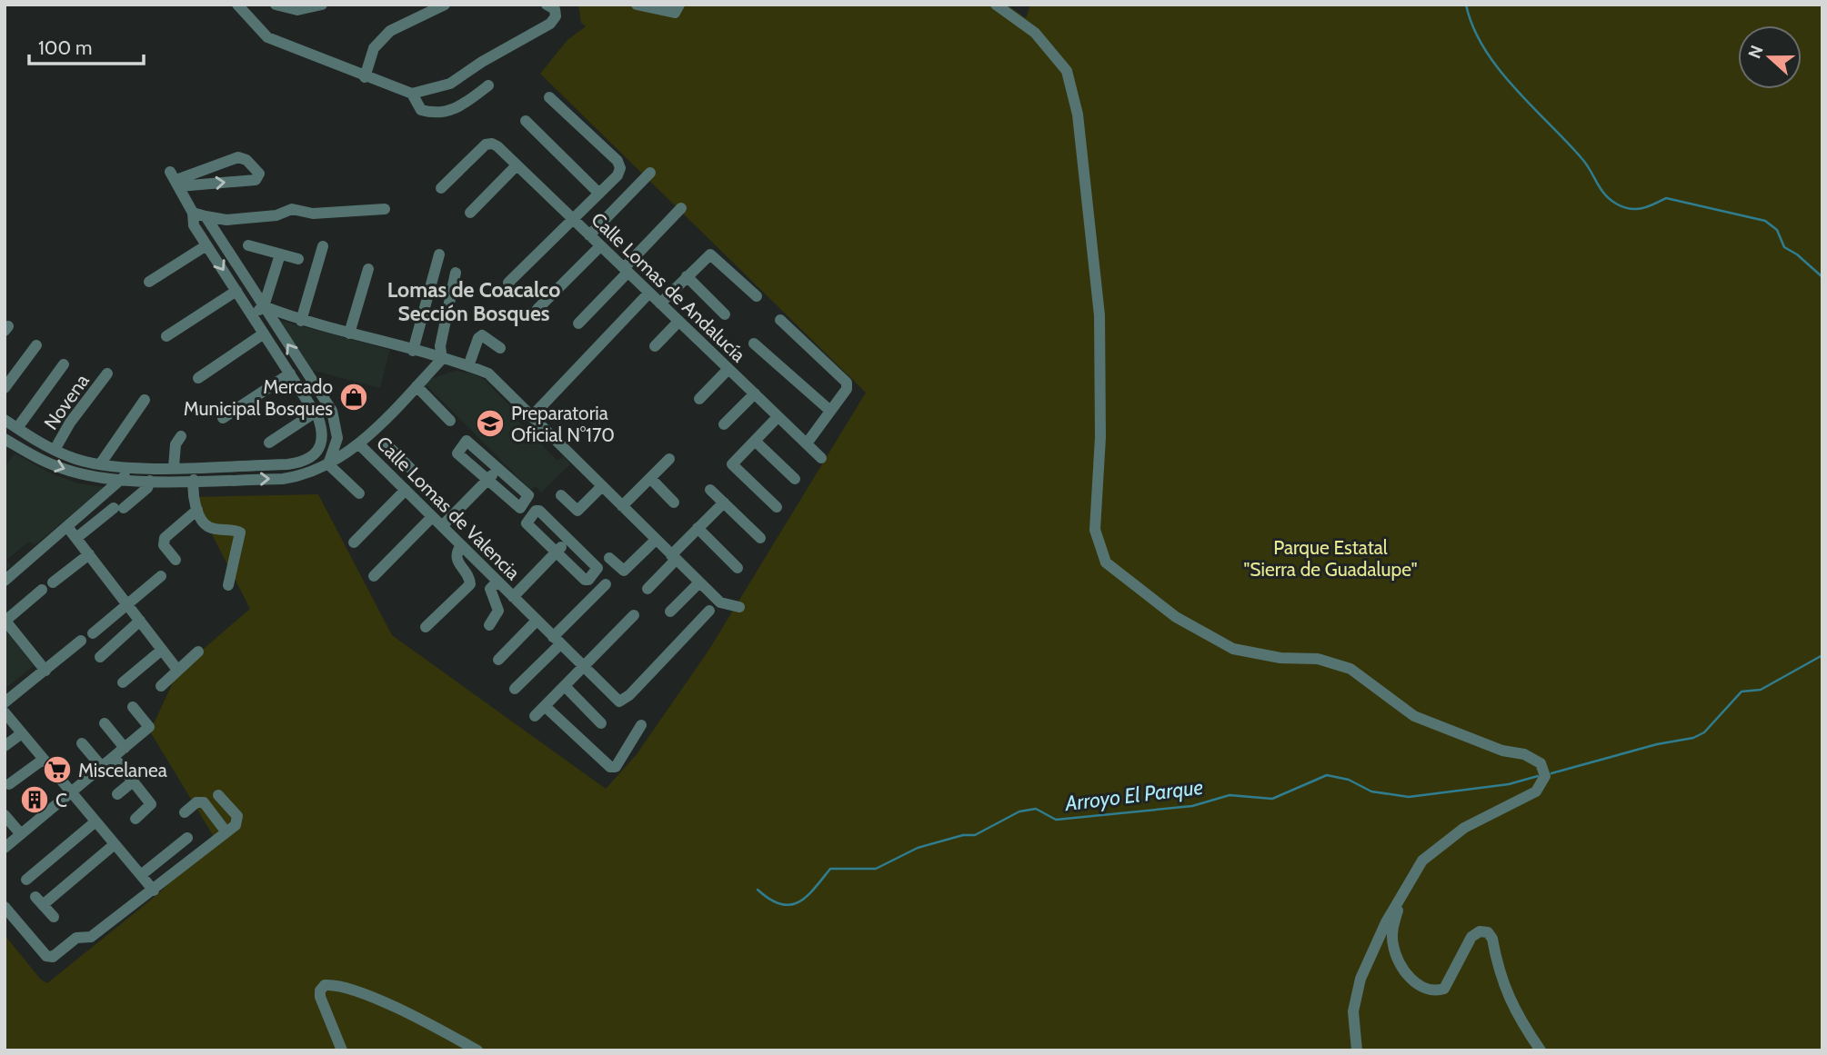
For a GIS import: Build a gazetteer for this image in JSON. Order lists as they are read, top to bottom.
{
  "streets": {
    "street": ["Calle Lomas de Andalucía", "Novena", "Calle Lomas de Valencia"]
  },
  "districts": ["Lomas de Coacalco Sección Bosques"],
  "water": ["Arroyo El Parque"],
  "parks": ["Parque Estatal \"Sierra de Guadalupe\""],
  "places": {
    "shop": ["Mercado Municipal Bosques"],
    "school or university": ["Preparatoria Oficial N°170"],
    "supermarket": ["Miscelanea"],
    "building": ["C"]
  },
  "scale_bar": "100 m",
  "north": "left"
}
